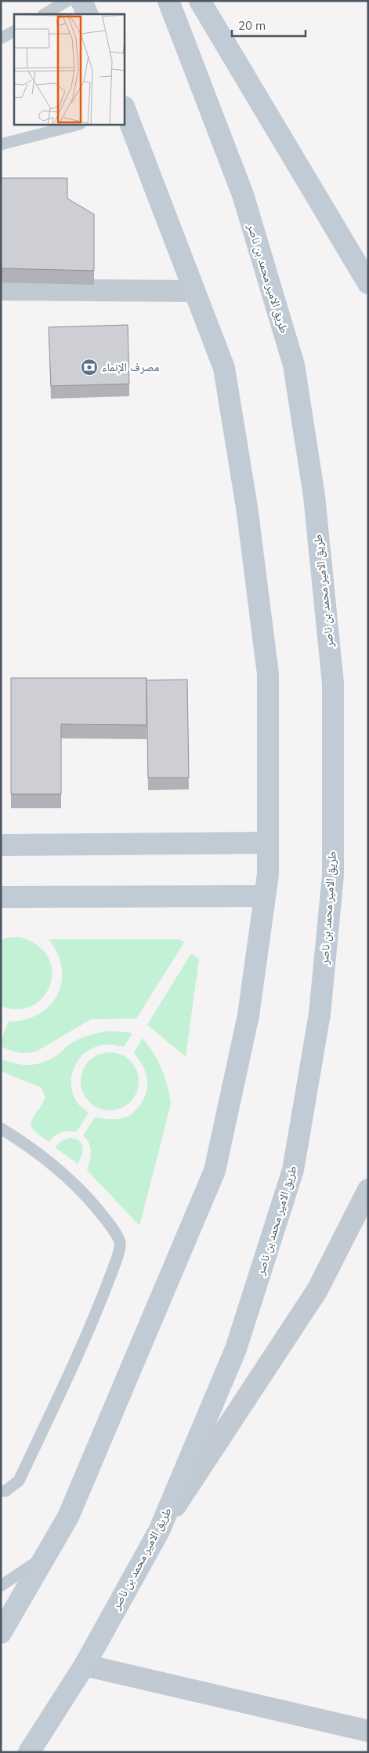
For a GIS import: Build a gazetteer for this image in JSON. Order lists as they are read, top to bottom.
{
  "streets": {
    "main road": ["طريق الامير محمد بن ناصر"]
  },
  "places": {
    "bank": ["مصرف الإنماء"]
  },
  "scale_bar": "20 m"
}
